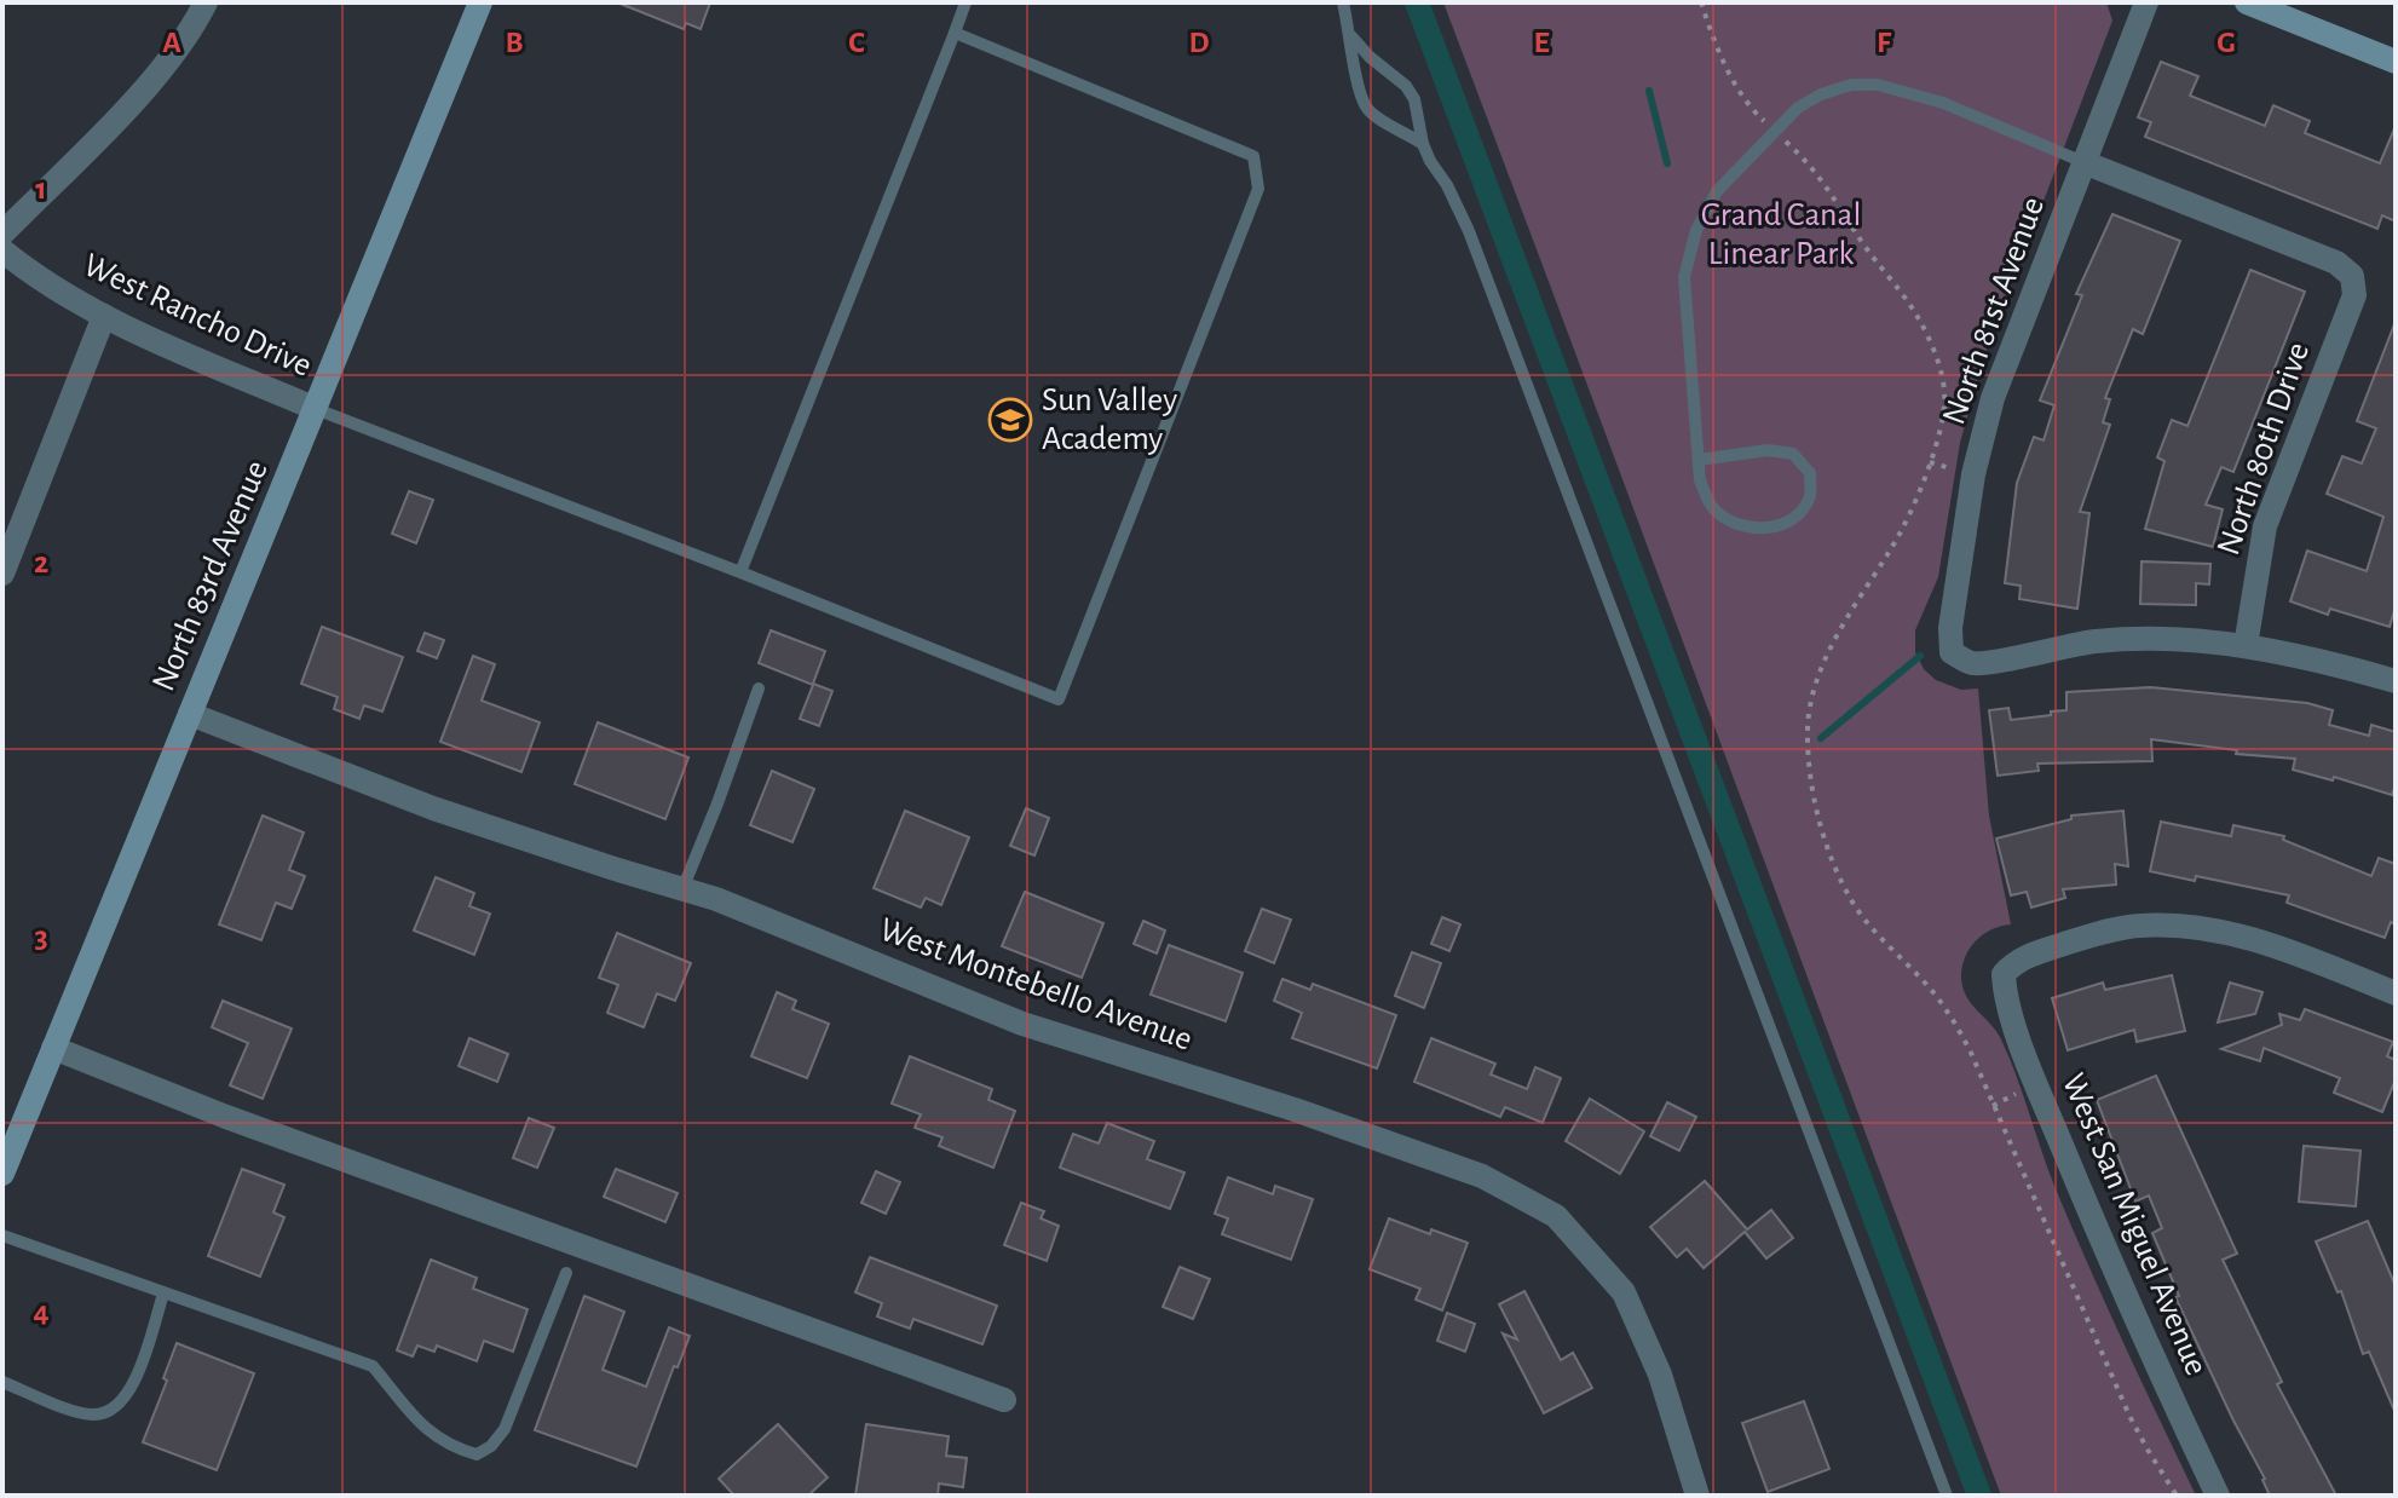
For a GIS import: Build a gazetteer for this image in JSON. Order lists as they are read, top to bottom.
{
  "streets": {
    "main road": ["North 83rd Avenue"],
    "street": [
      "North 81st Avenue",
      "West Rancho Drive",
      "North 80th Drive",
      "West Montebello Avenue",
      "West San Miguel Avenue"
    ]
  },
  "crossings": [
    ["North 81st Avenue", "North 80th Drive"],
    ["West Rancho Drive", "North 83rd Avenue"],
    ["North 83rd Avenue", "West Montebello Avenue"]
  ],
  "parks": ["Grand Canal Linear Park"],
  "places": {
    "school or university": ["Sun Valley Academy"]
  },
  "grid": {
    "columns": [
      "A",
      "B",
      "C",
      "D",
      "E",
      "F",
      "G"
    ],
    "rows": [
      "1",
      "2",
      "3",
      "4"
    ]
  }
}
